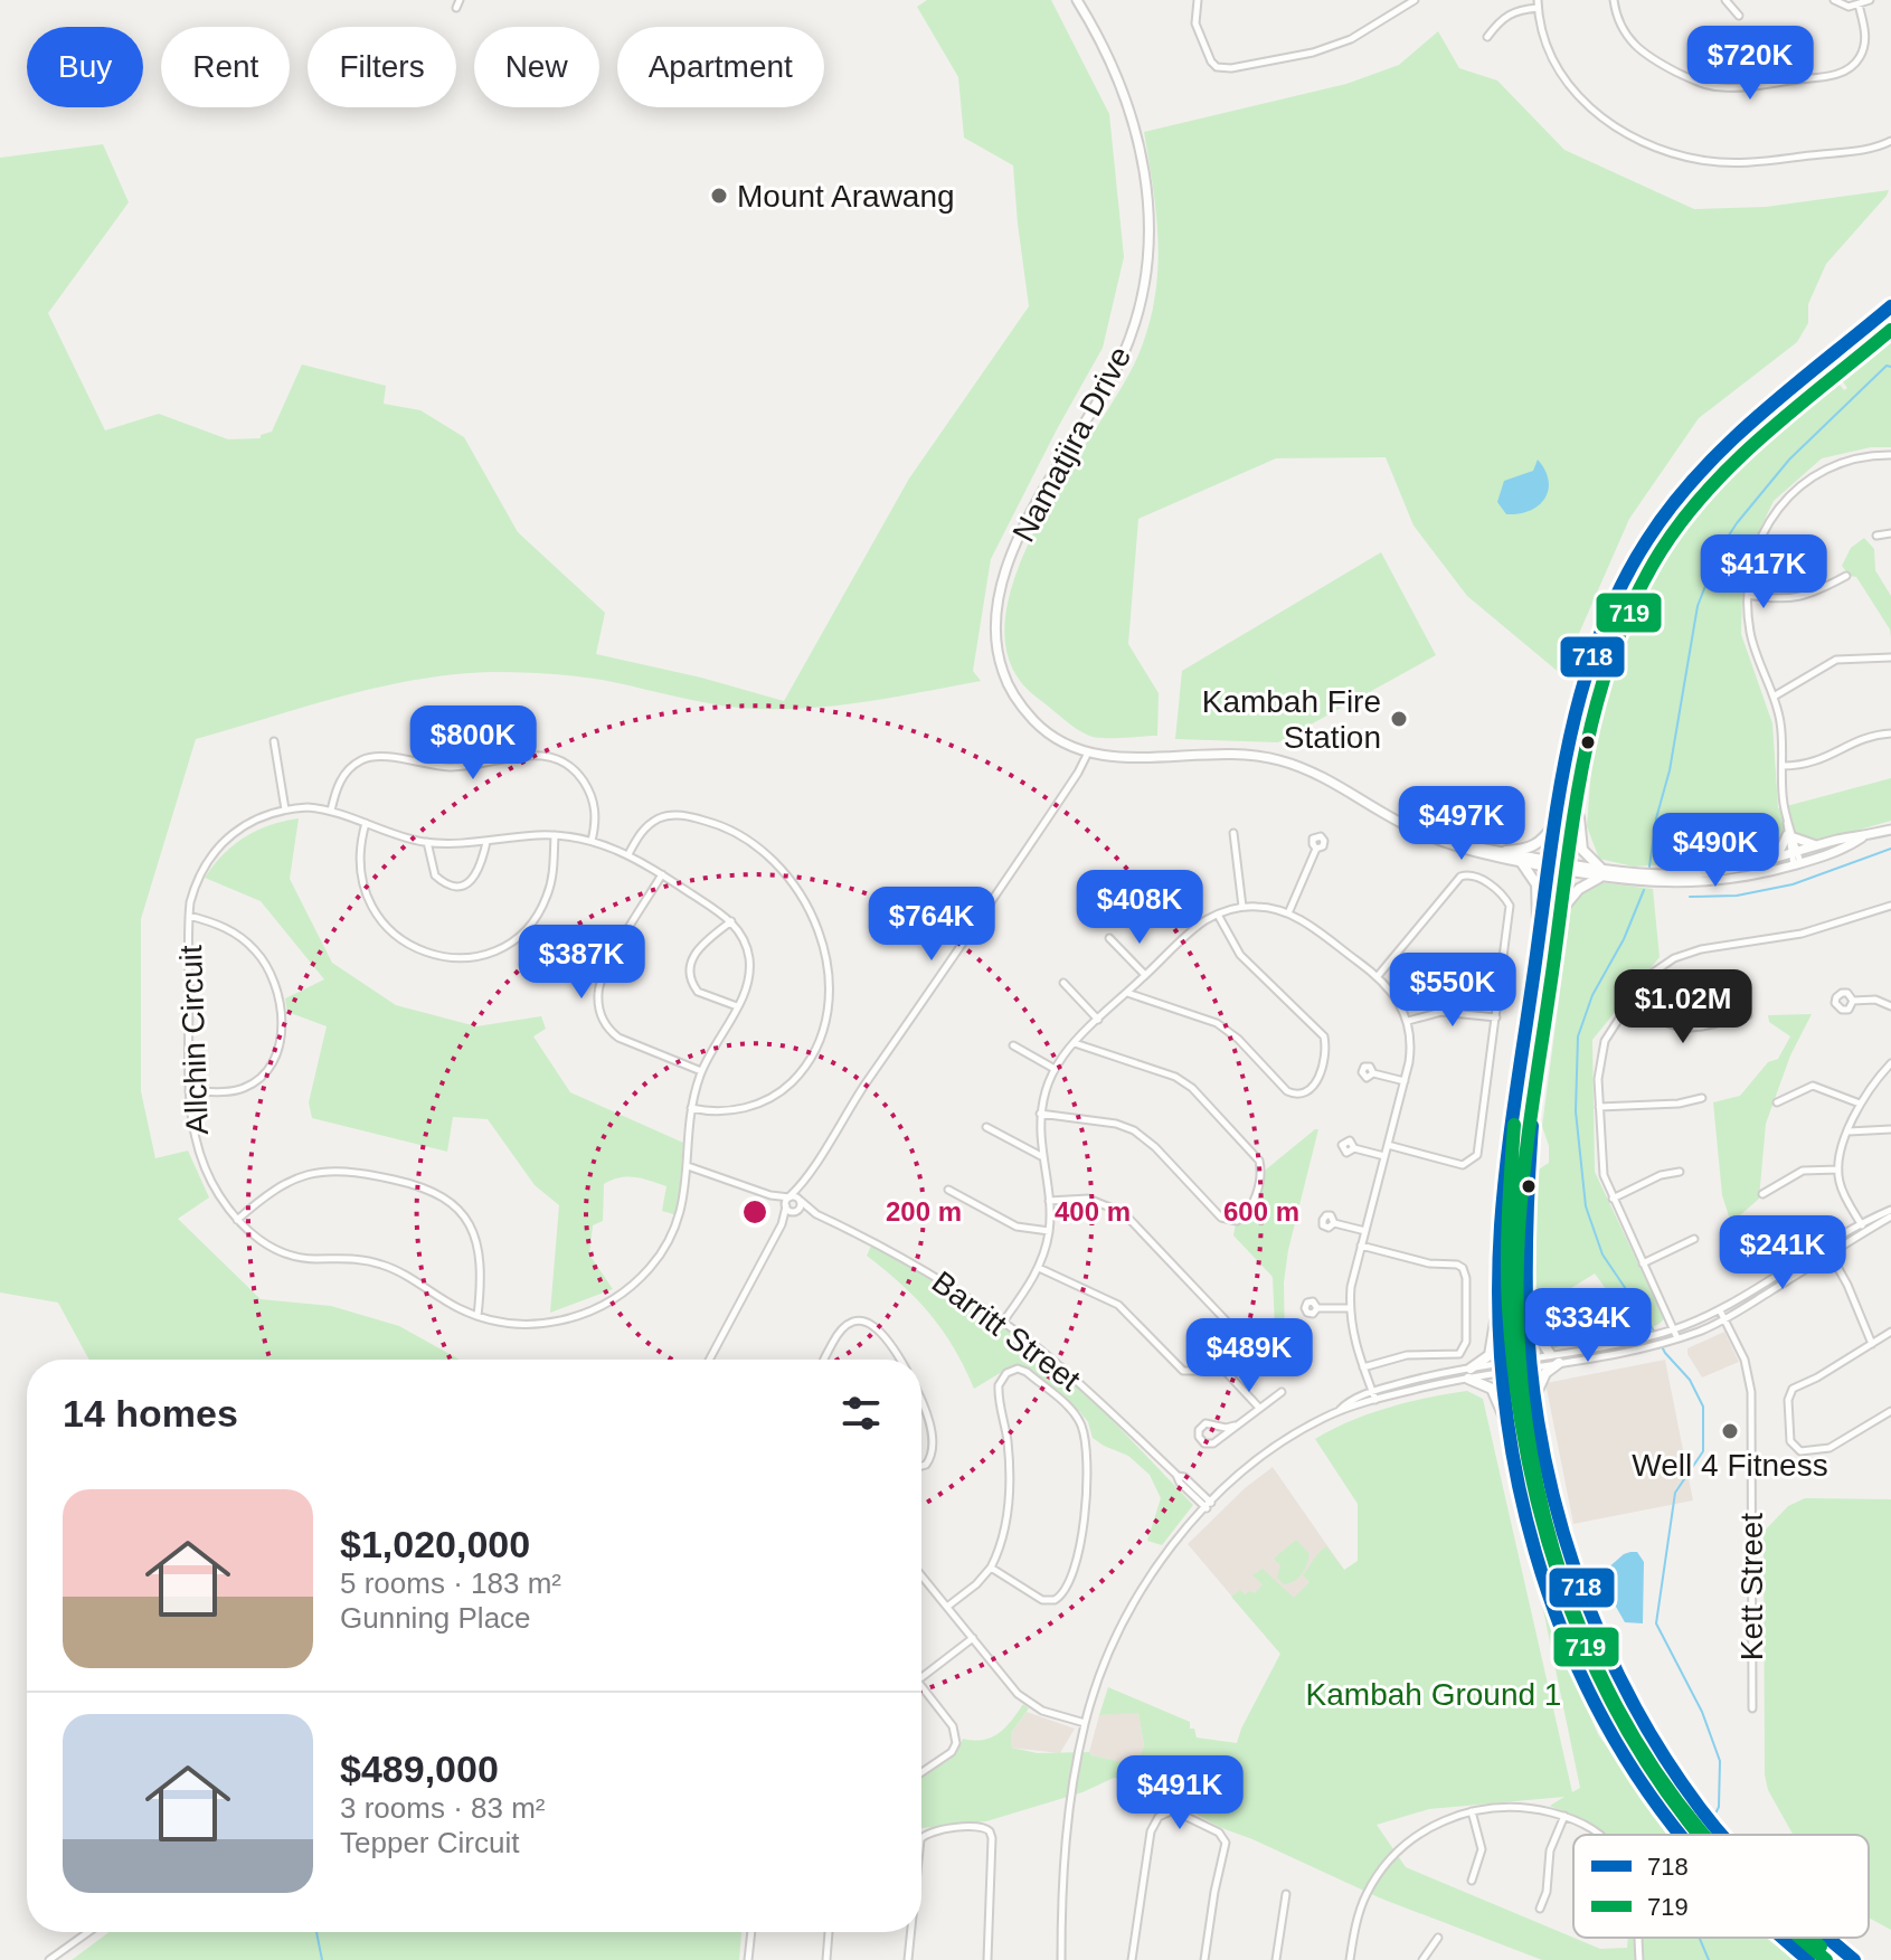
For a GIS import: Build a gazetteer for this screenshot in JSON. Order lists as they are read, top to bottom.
{
  "streets": {
    "main road": ["Namatjira Drive"],
    "street": ["Allchin Circuit", "Barritt Street", "Kett Street"]
  },
  "parks": ["Kambah Ground 1"],
  "places": ["Mount Arawang", "Kambah Fire Station", "Well 4 Fitness"],
  "lines": ["transit line 718", "transit line 719"],
  "legend": ["718", "719"],
  "page": {
    "price": [
      "$720K",
      "$417K",
      "$800K",
      "$497K",
      "$490K",
      "$408K",
      "$764K",
      "$387K",
      "$550K",
      "$1.02M",
      "$241K",
      "$334K",
      "$489K",
      "$491K"
    ],
    "chip": [
      "Buy",
      "Rent",
      "Filters",
      "New",
      "Apartment"
    ],
    "heading": "14 homes",
    "list": [
      {
        "name": "$1,020,000",
        "note": "5 rooms · 183 m² · Gunning Place"
      },
      {
        "name": "$489,000",
        "note": "3 rooms · 83 m² · Tepper Circuit"
      }
    ]
  },
  "rings": ["200 m", "400 m", "600 m"]
}
